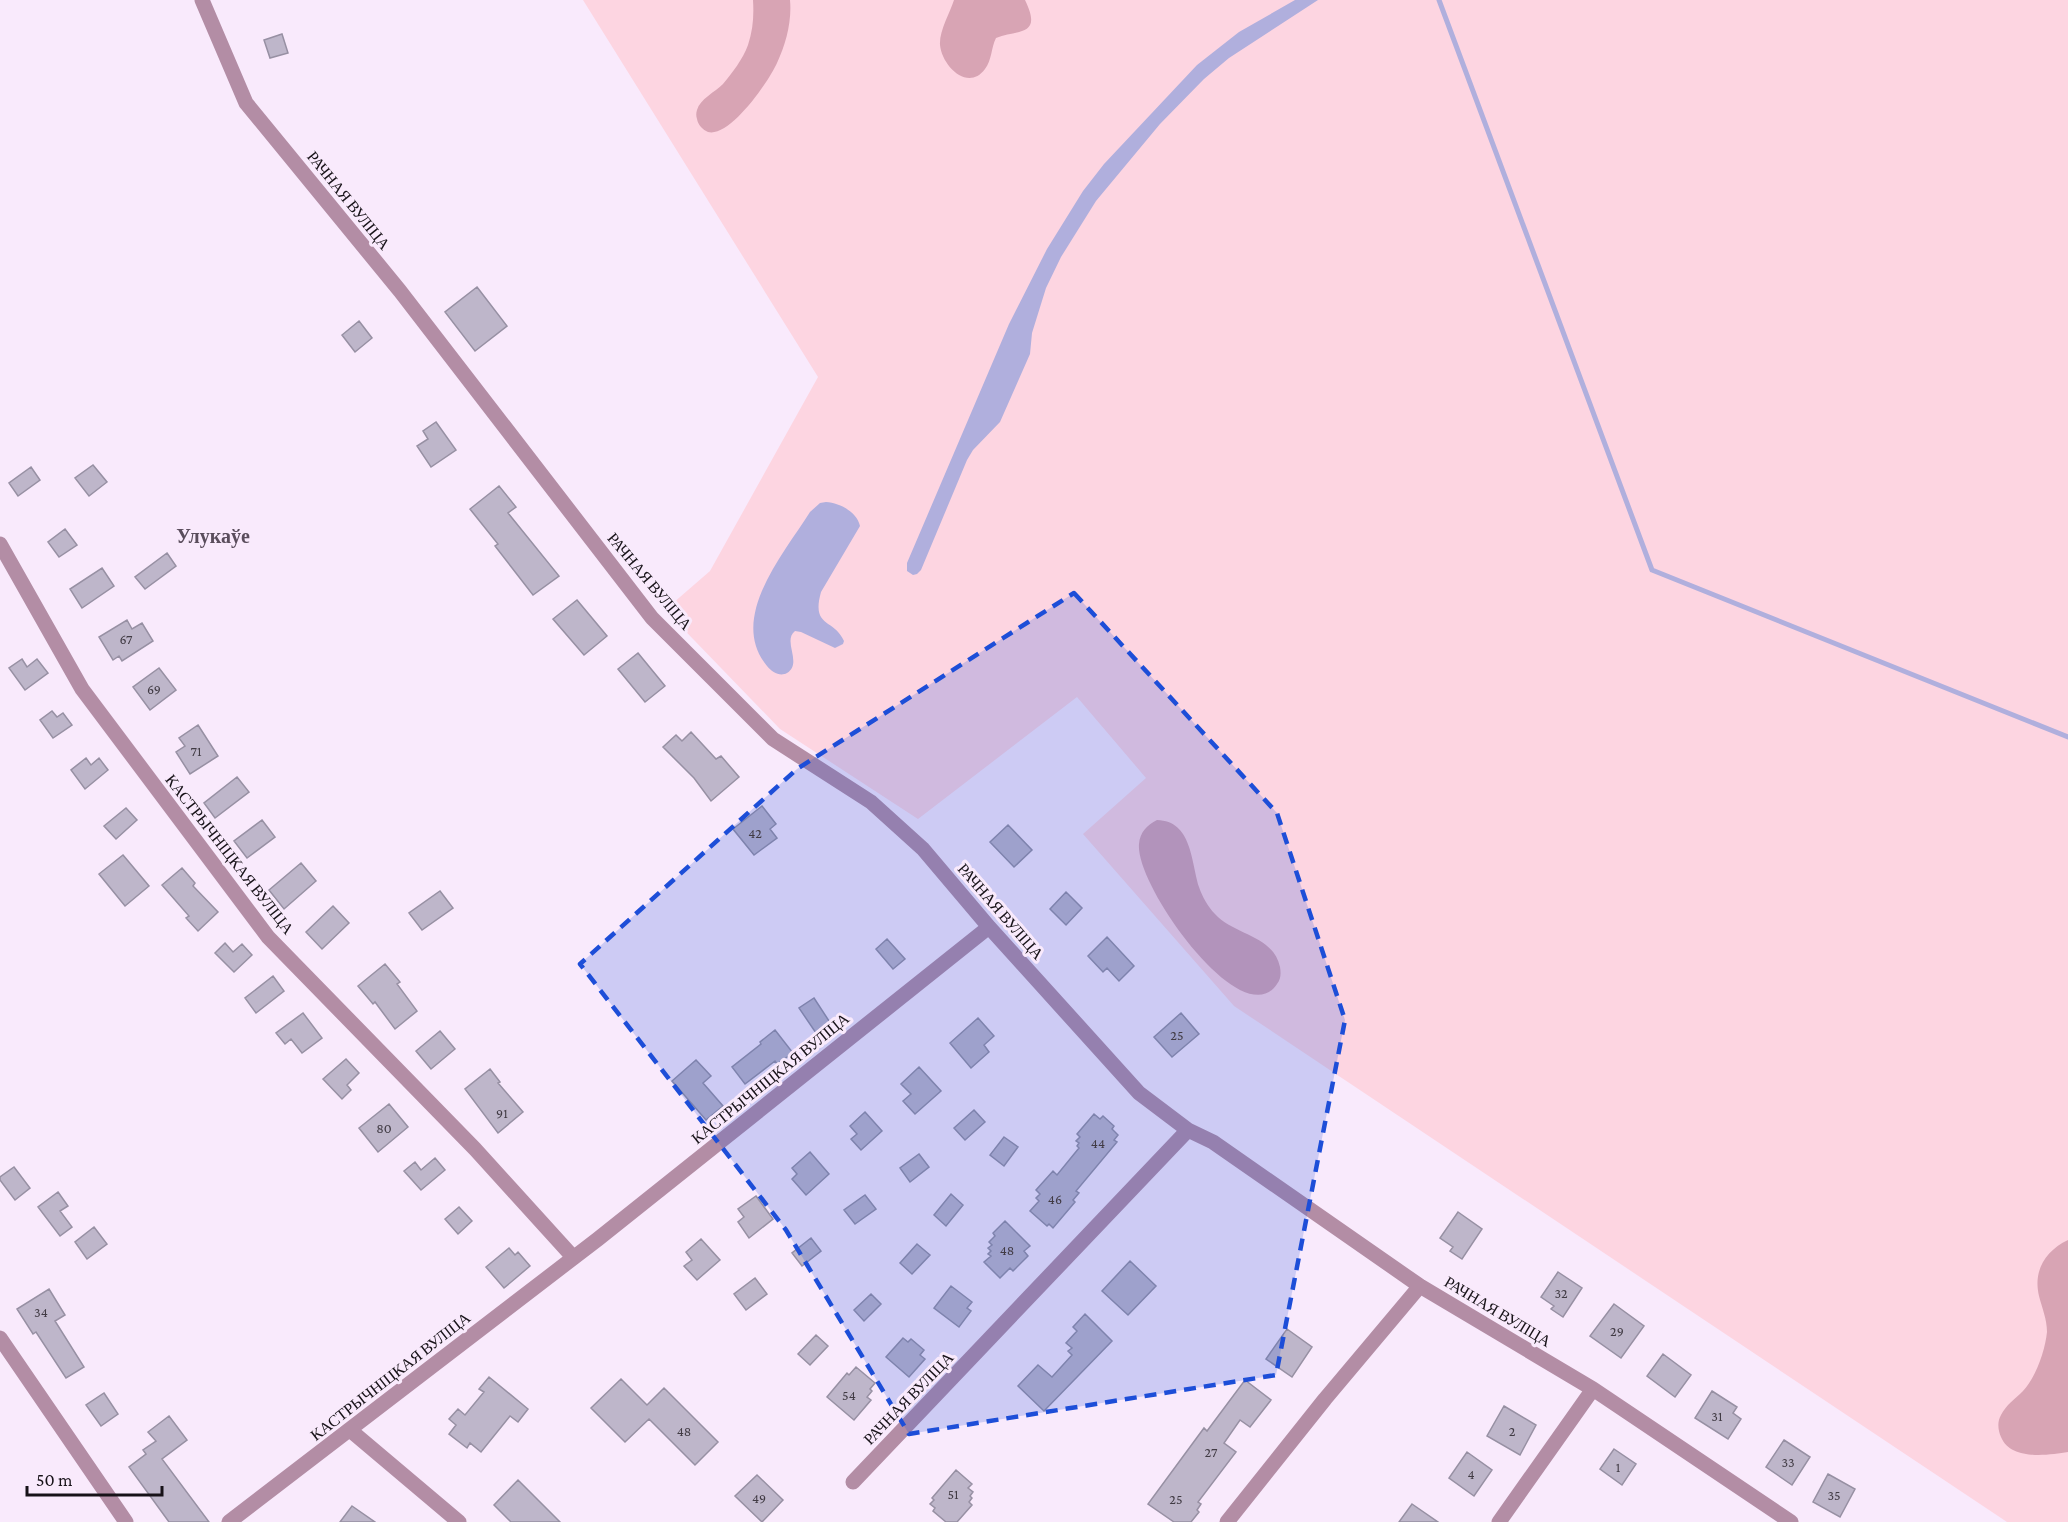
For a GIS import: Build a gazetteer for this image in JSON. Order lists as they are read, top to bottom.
{
  "streets": {
    "street": ["РАЧНАЯ ВУЛІЦА", "КАСТРЫЧНІЦКАЯ ВУЛІЦА"]
  },
  "crossings": [
    ["РАЧНАЯ ВУЛІЦА", "КАСТРЫЧНІЦКАЯ ВУЛІЦА"]
  ],
  "districts": ["Улукаўе"],
  "house_numbers": [
    "67",
    "69",
    "71",
    "42",
    "25",
    "91",
    "80",
    "44",
    "46",
    "48",
    "32",
    "34",
    "29",
    "54",
    "31",
    "48",
    "2",
    "27",
    "33",
    "1",
    "4",
    "51",
    "35",
    "49",
    "25"
  ],
  "scale_bar": "50 m"
}
